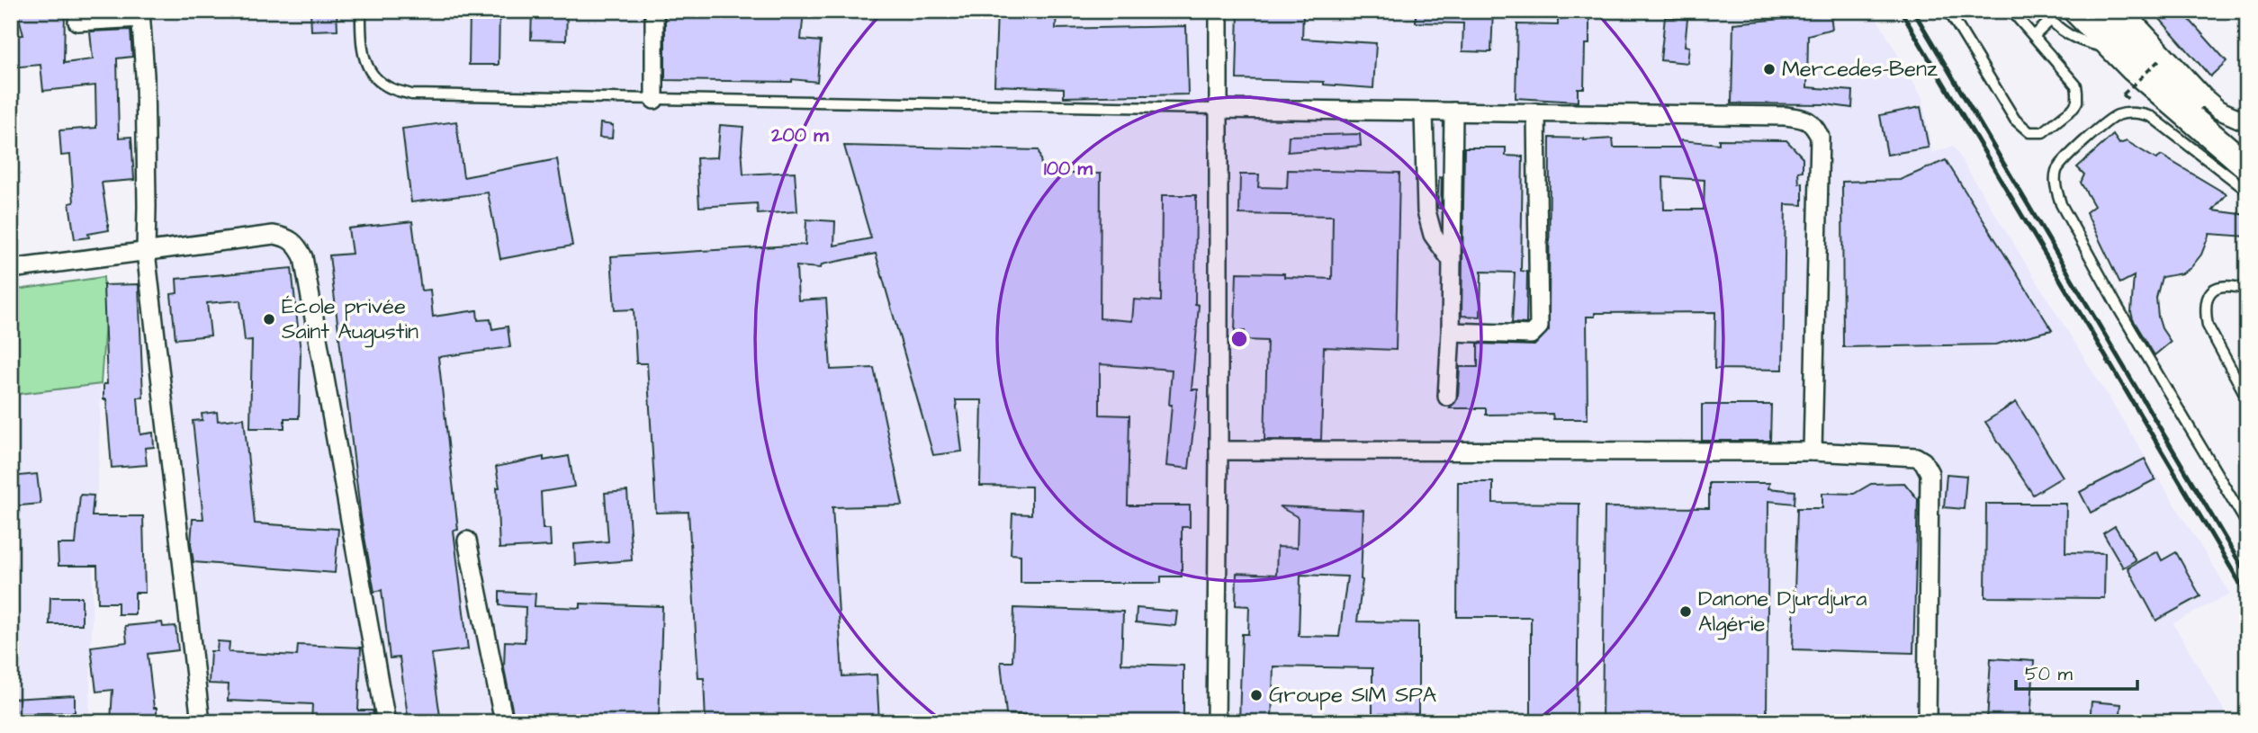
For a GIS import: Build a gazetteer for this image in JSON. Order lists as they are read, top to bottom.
{
  "places": [
    "Mercedes-Benz",
    "École privée Saint Augustin",
    "Danone Djurdjura Algérie",
    "Groupe SIM SPA"
  ],
  "scale_bar": "50 m",
  "rings": ["200 m", "100 m"]
}
